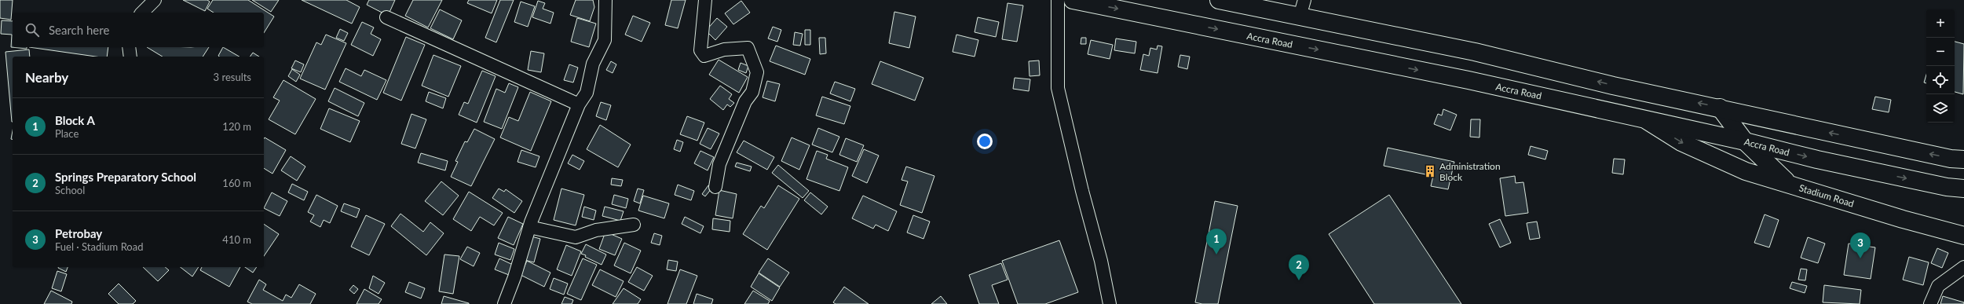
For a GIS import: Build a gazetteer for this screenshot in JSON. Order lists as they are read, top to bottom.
{
  "streets": {
    "main road": ["Accra Road", "Stadium Road"]
  },
  "crossings": [
    ["Accra Road", "Stadium Road"]
  ],
  "places": {
    "building": ["Administration Block"]
  },
  "page": {
    "map_buttons": ["+", "−"],
    "search": "Search here",
    "heading": ["Nearby", "3 results"],
    "list": [
      {
        "mark": "1",
        "name": "Block A",
        "note": "Place",
        "value": "120 m"
      },
      {
        "mark": "2",
        "name": "Springs Preparatory School",
        "note": "School",
        "value": "160 m"
      },
      {
        "mark": "3",
        "name": "Petrobay",
        "note": "Fuel · Stadium Road",
        "value": "410 m"
      }
    ],
    "pins": ["1", "3", "2"]
  }
}
